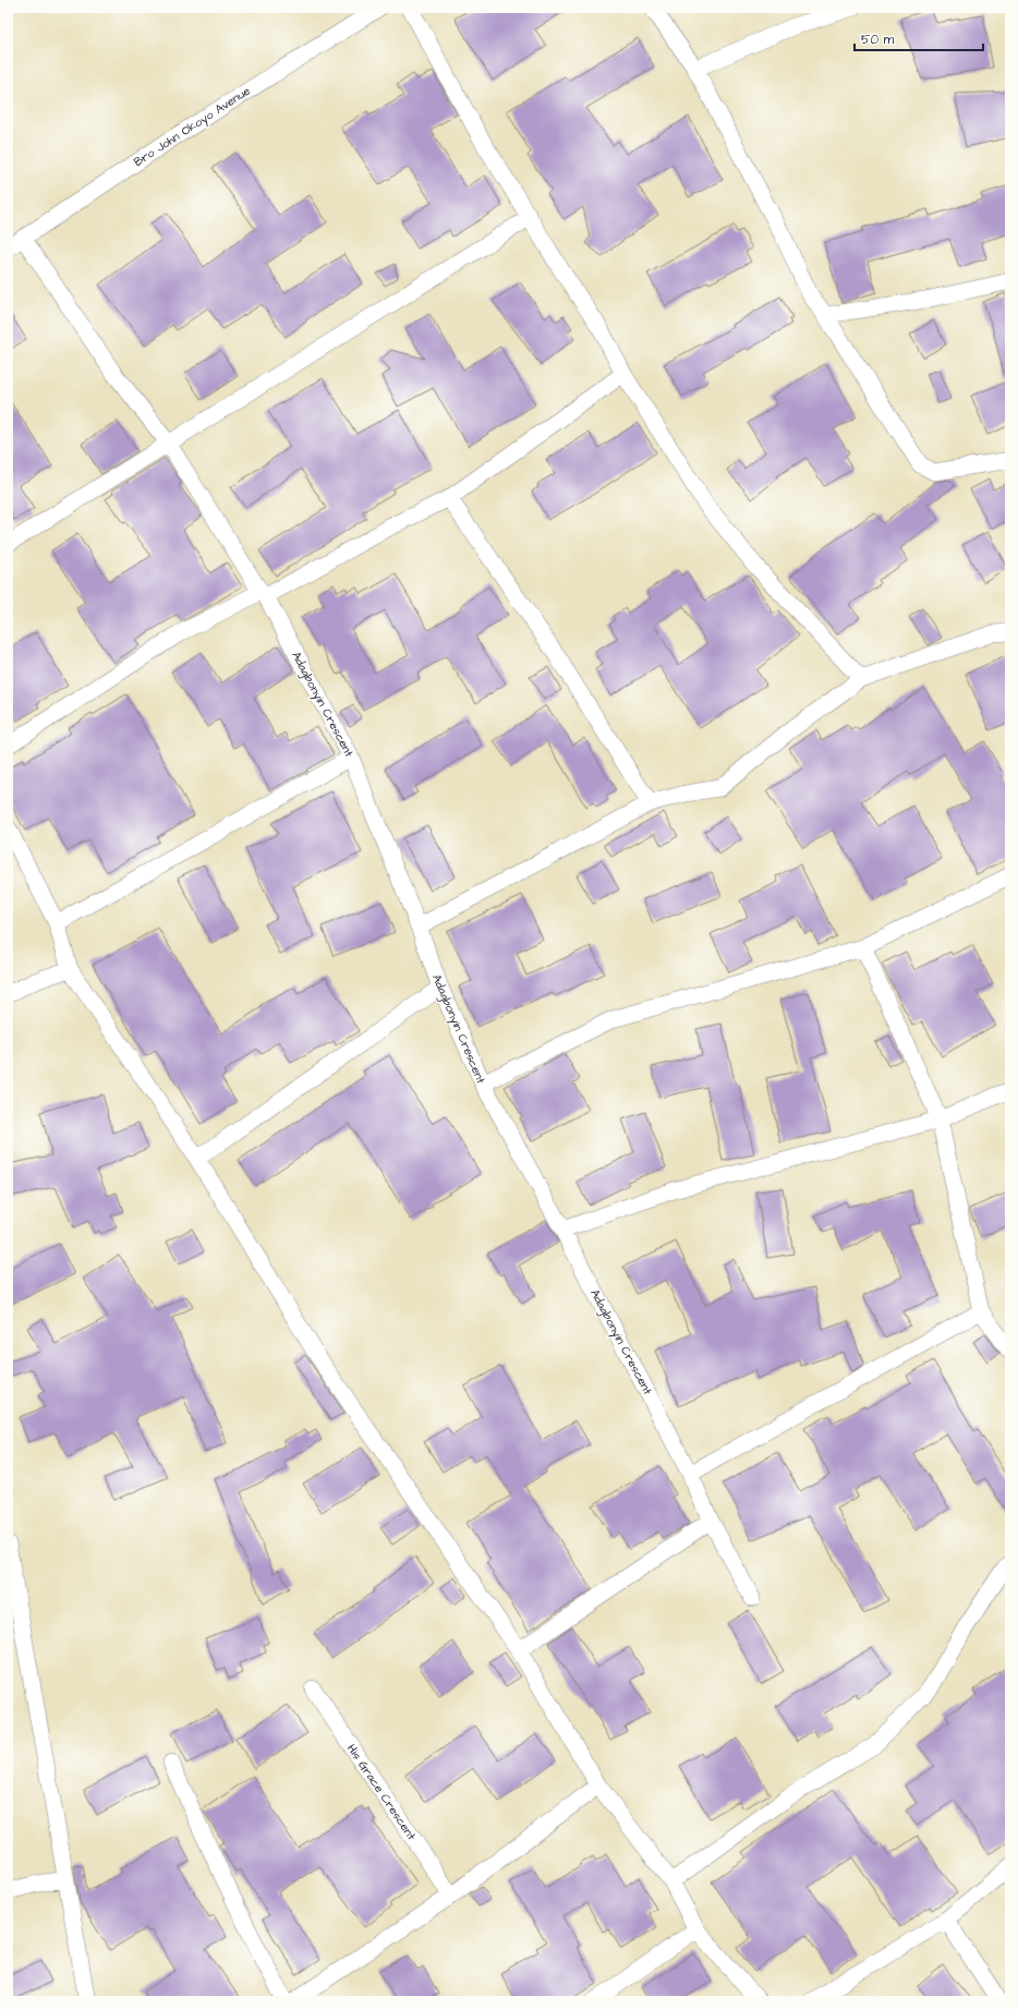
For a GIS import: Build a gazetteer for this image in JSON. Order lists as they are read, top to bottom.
{
  "streets": {
    "street": ["Bro John Okoyo Avenue", "Adagbonyin Crescent", "His Grace Crescent"]
  },
  "crossings": [
    ["Bro John Okoyo Avenue", "Adagbonyin Crescent"]
  ],
  "scale_bar": "50 m"
}
